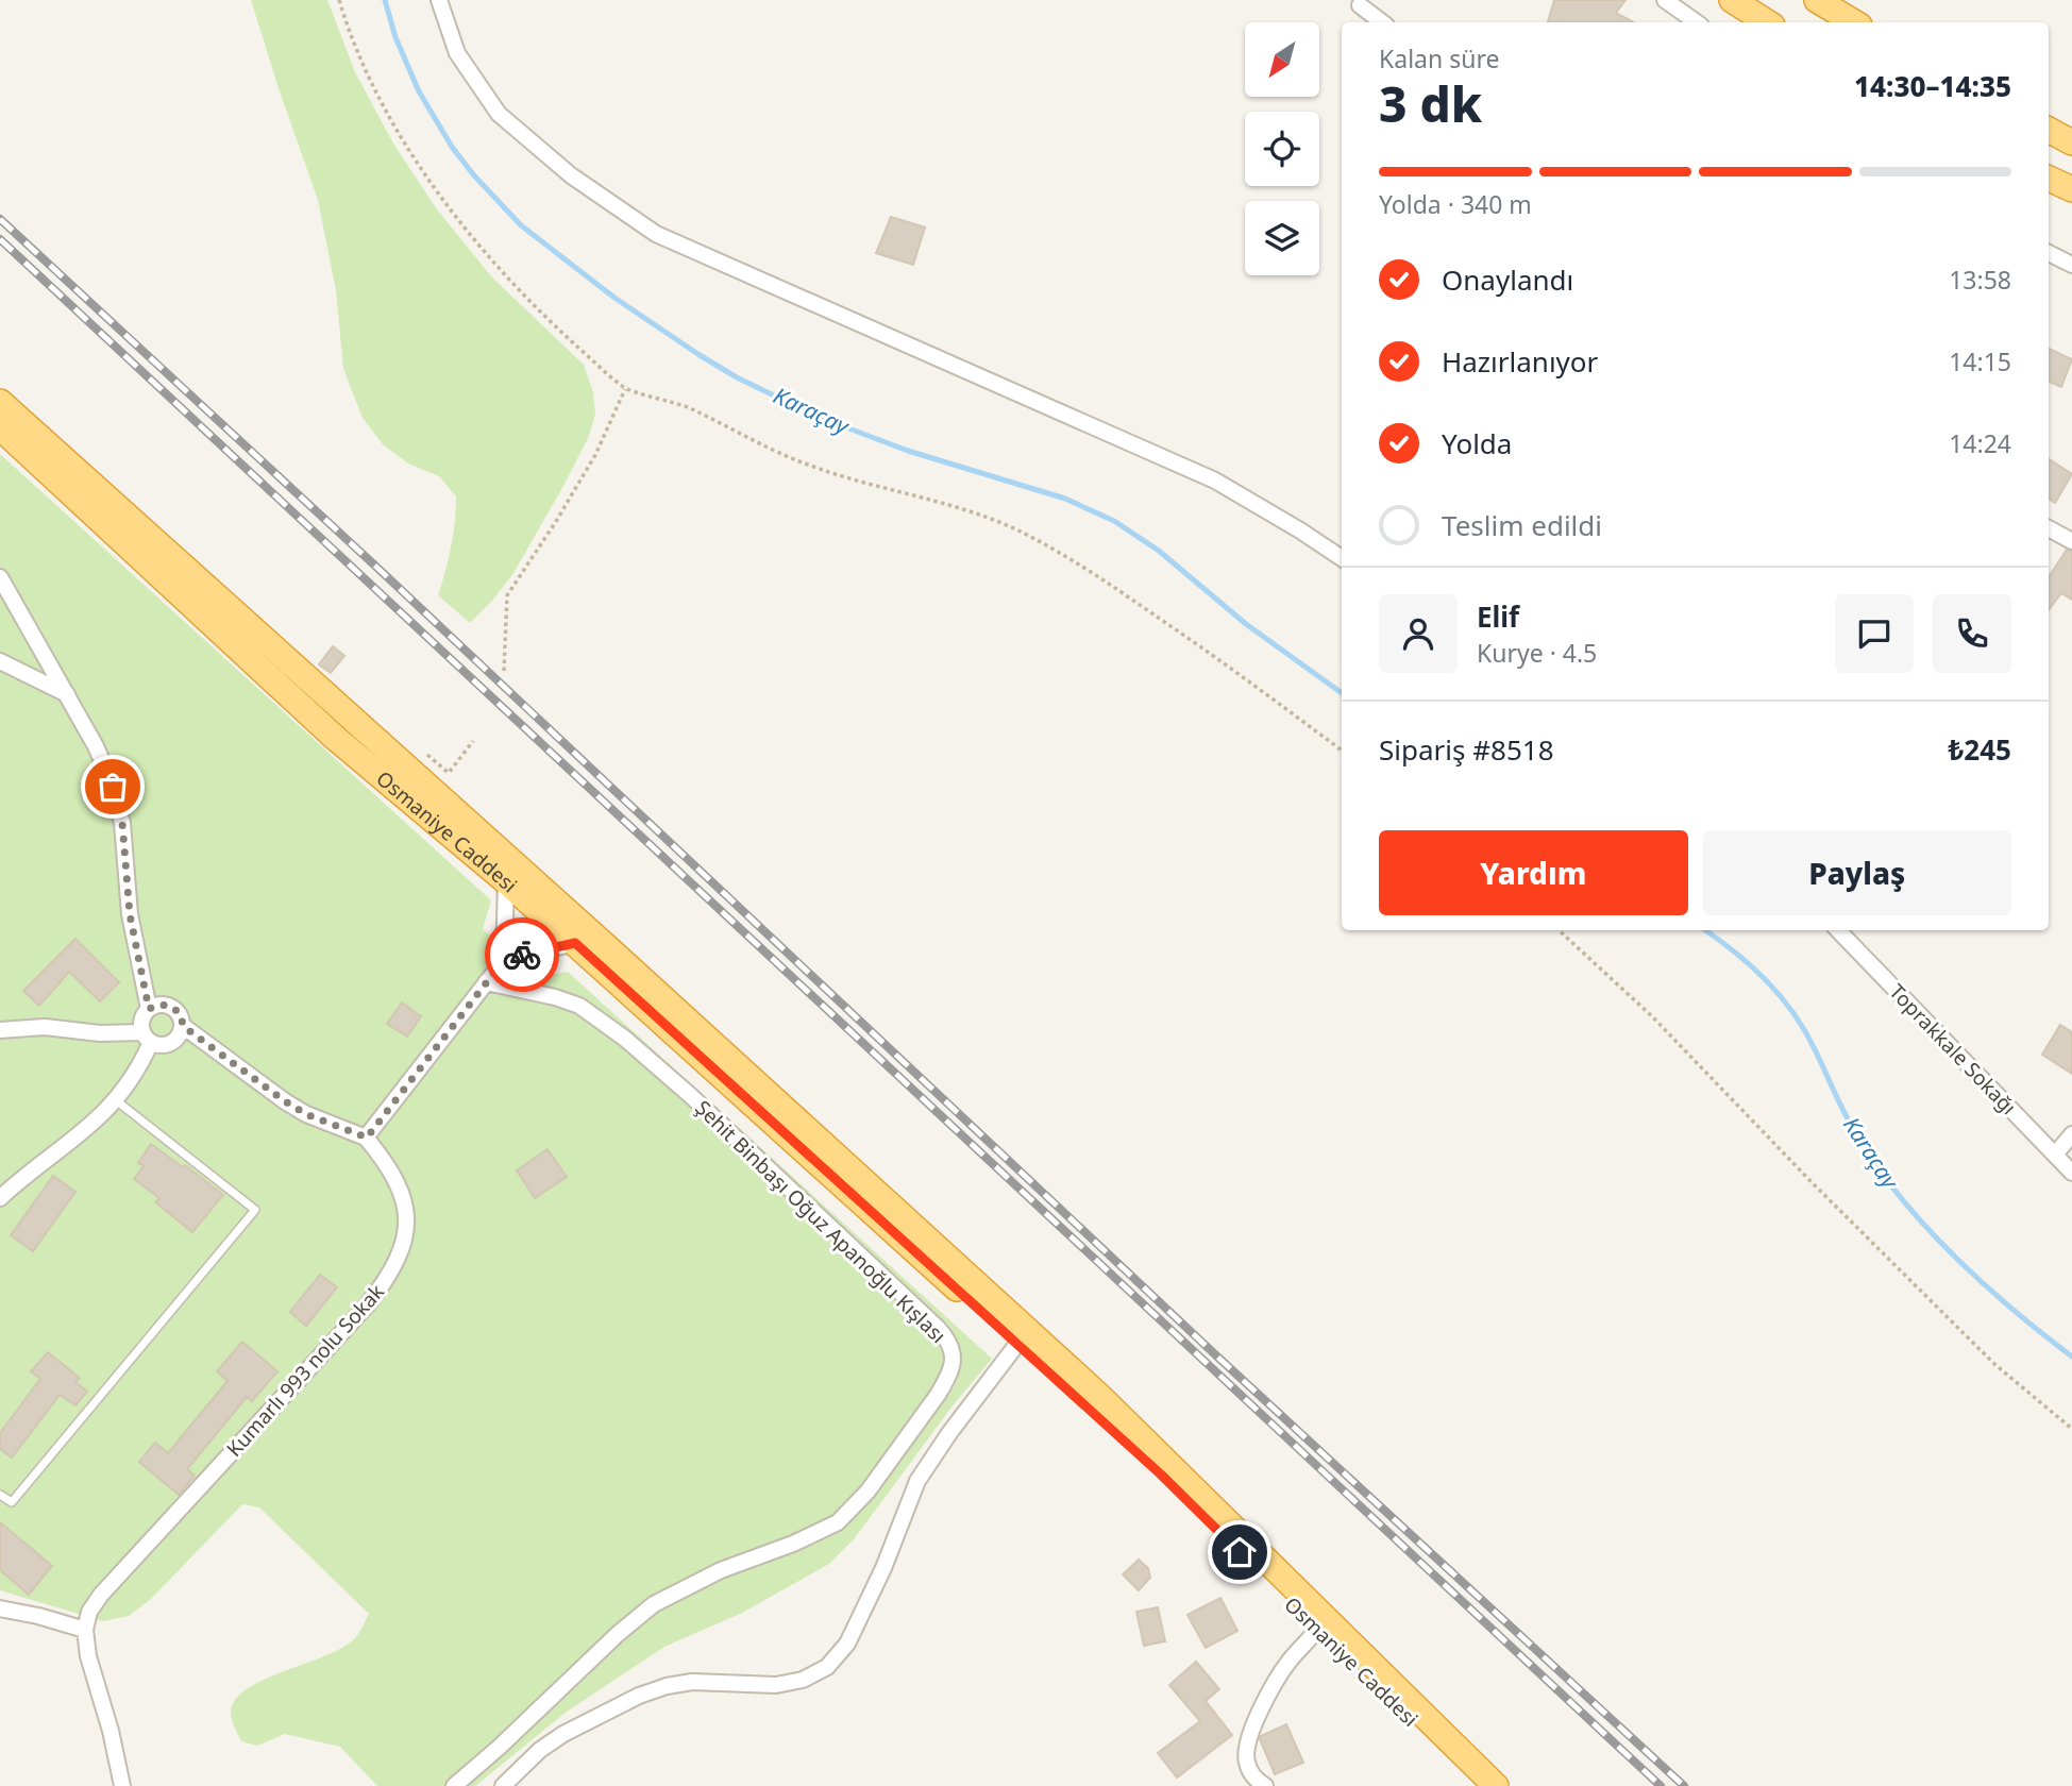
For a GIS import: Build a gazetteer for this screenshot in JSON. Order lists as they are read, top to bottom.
{
  "streets": {
    "highway": ["Osmaniye Caddesi"],
    "street": ["Toprakkale Sokağı", "Şehit Binbaşı Oğuz Apanoğlu Kışlası", "Kumarlı 993 nolu Sokak"]
  },
  "water": ["Karaçay"],
  "north": "bottom left",
  "page": {
    "heading": ["3 dk", "Kalan süre", "14:30–14:35"],
    "panel": [
      "Elif",
      "Kurye · 4.5",
      "Sipariş #8518",
      "₺245"
    ],
    "bar": "Yolda · 340 m",
    "list": [
      ["Onaylandı", "13:58"],
      ["Hazırlanıyor", "14:15"],
      ["Yolda", "14:24"],
      "Teslim edildi"
    ],
    "buttons": ["Yardım", "Paylaş"]
  }
}
